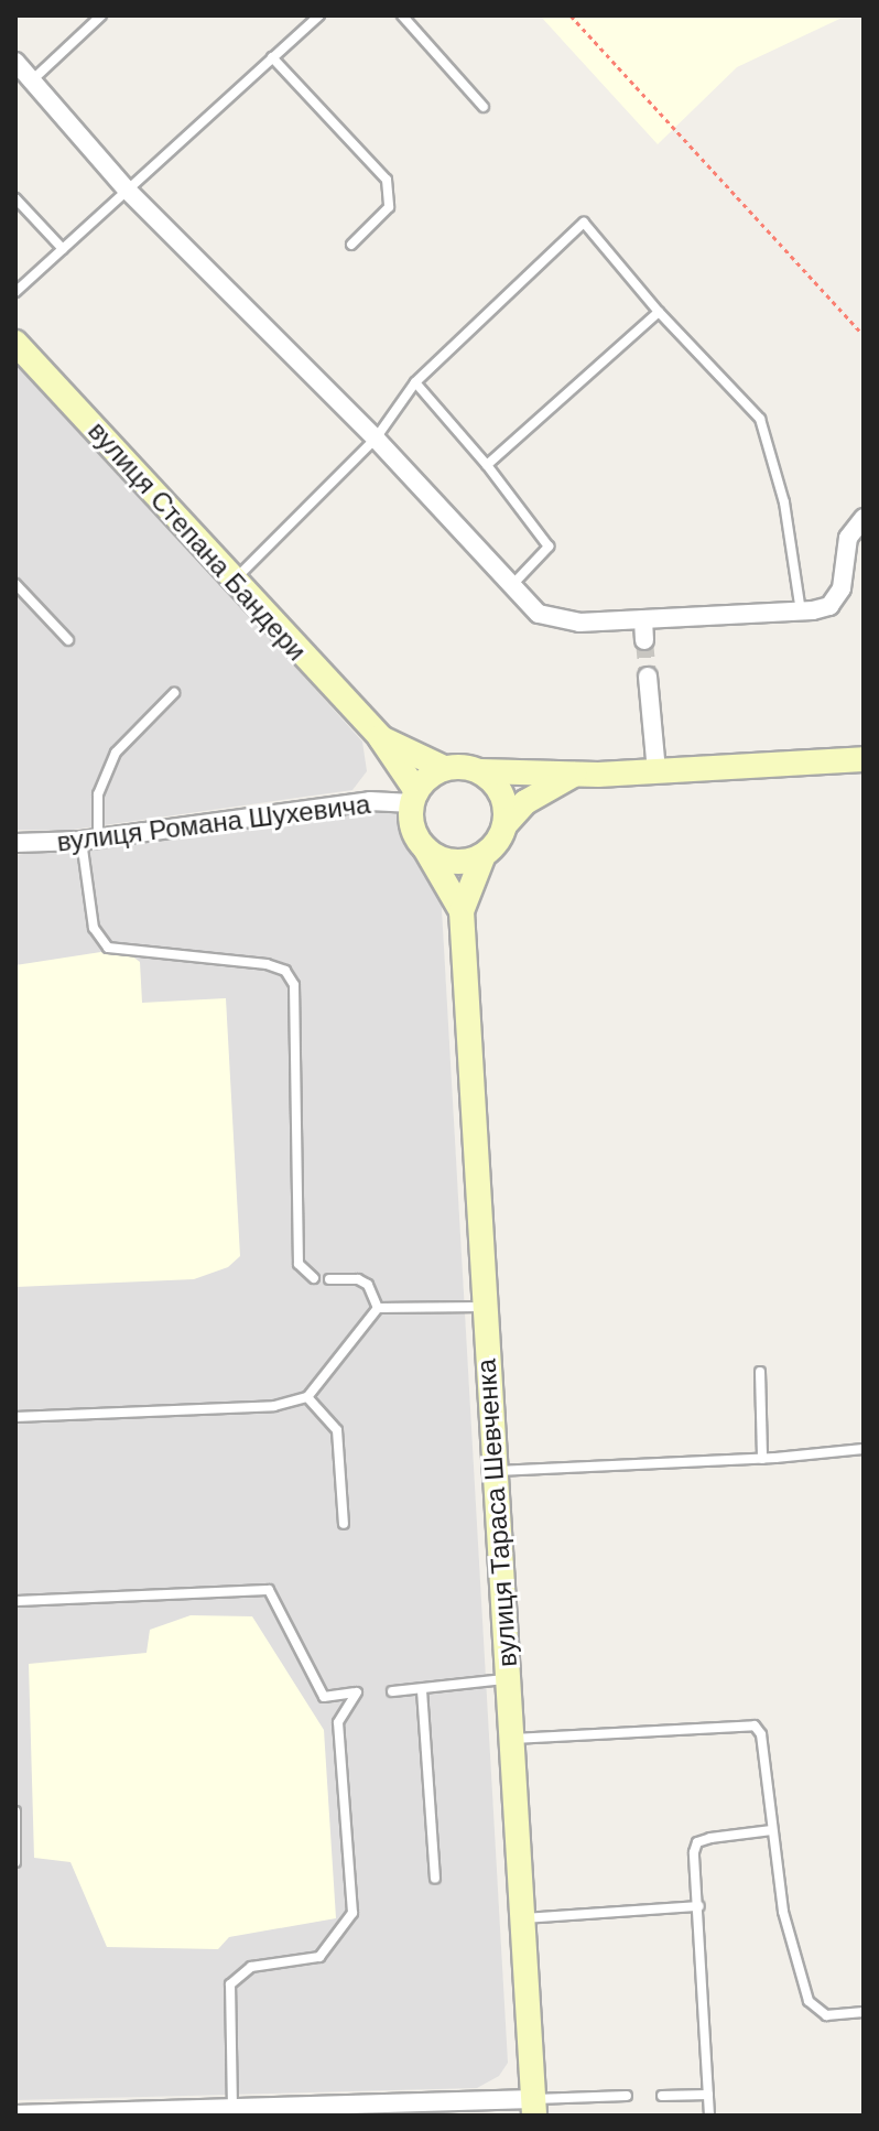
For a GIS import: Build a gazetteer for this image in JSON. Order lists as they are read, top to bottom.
{
  "streets": {
    "street": ["вулиця Степана Бандери", "вулиця Романа Шухевича", "вулиця Тараса Шевченка"]
  },
  "crossings": [
    ["вулиця Степана Бандери", "вулиця Романа Шухевича"],
    ["вулиця Степана Бандери", "вулиця Тараса Шевченка"],
    ["вулиця Романа Шухевича", "вулиця Тараса Шевченка"]
  ]
}
